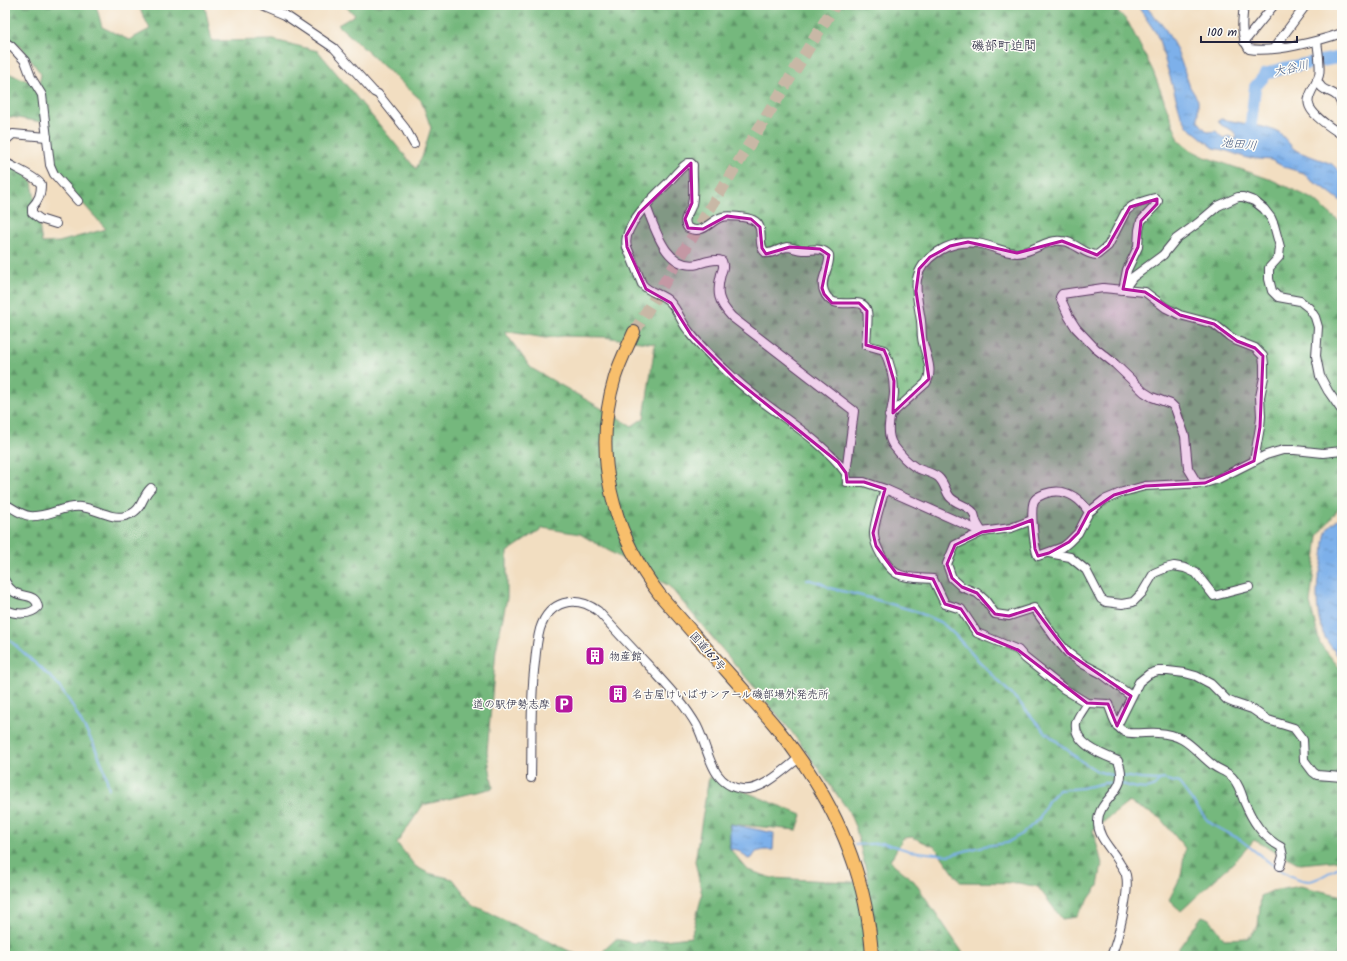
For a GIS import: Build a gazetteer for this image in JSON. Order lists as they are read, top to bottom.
{
  "streets": {
    "highway": ["国道167号"]
  },
  "districts": ["磯部町迫間"],
  "water": ["大谷川", "池田川"],
  "places": {
    "building": ["物産館", "名古屋けいばサンアール磯部場外発売所"],
    "parking": ["道の駅伊勢志摩"]
  },
  "scale_bar": "100 m"
}
